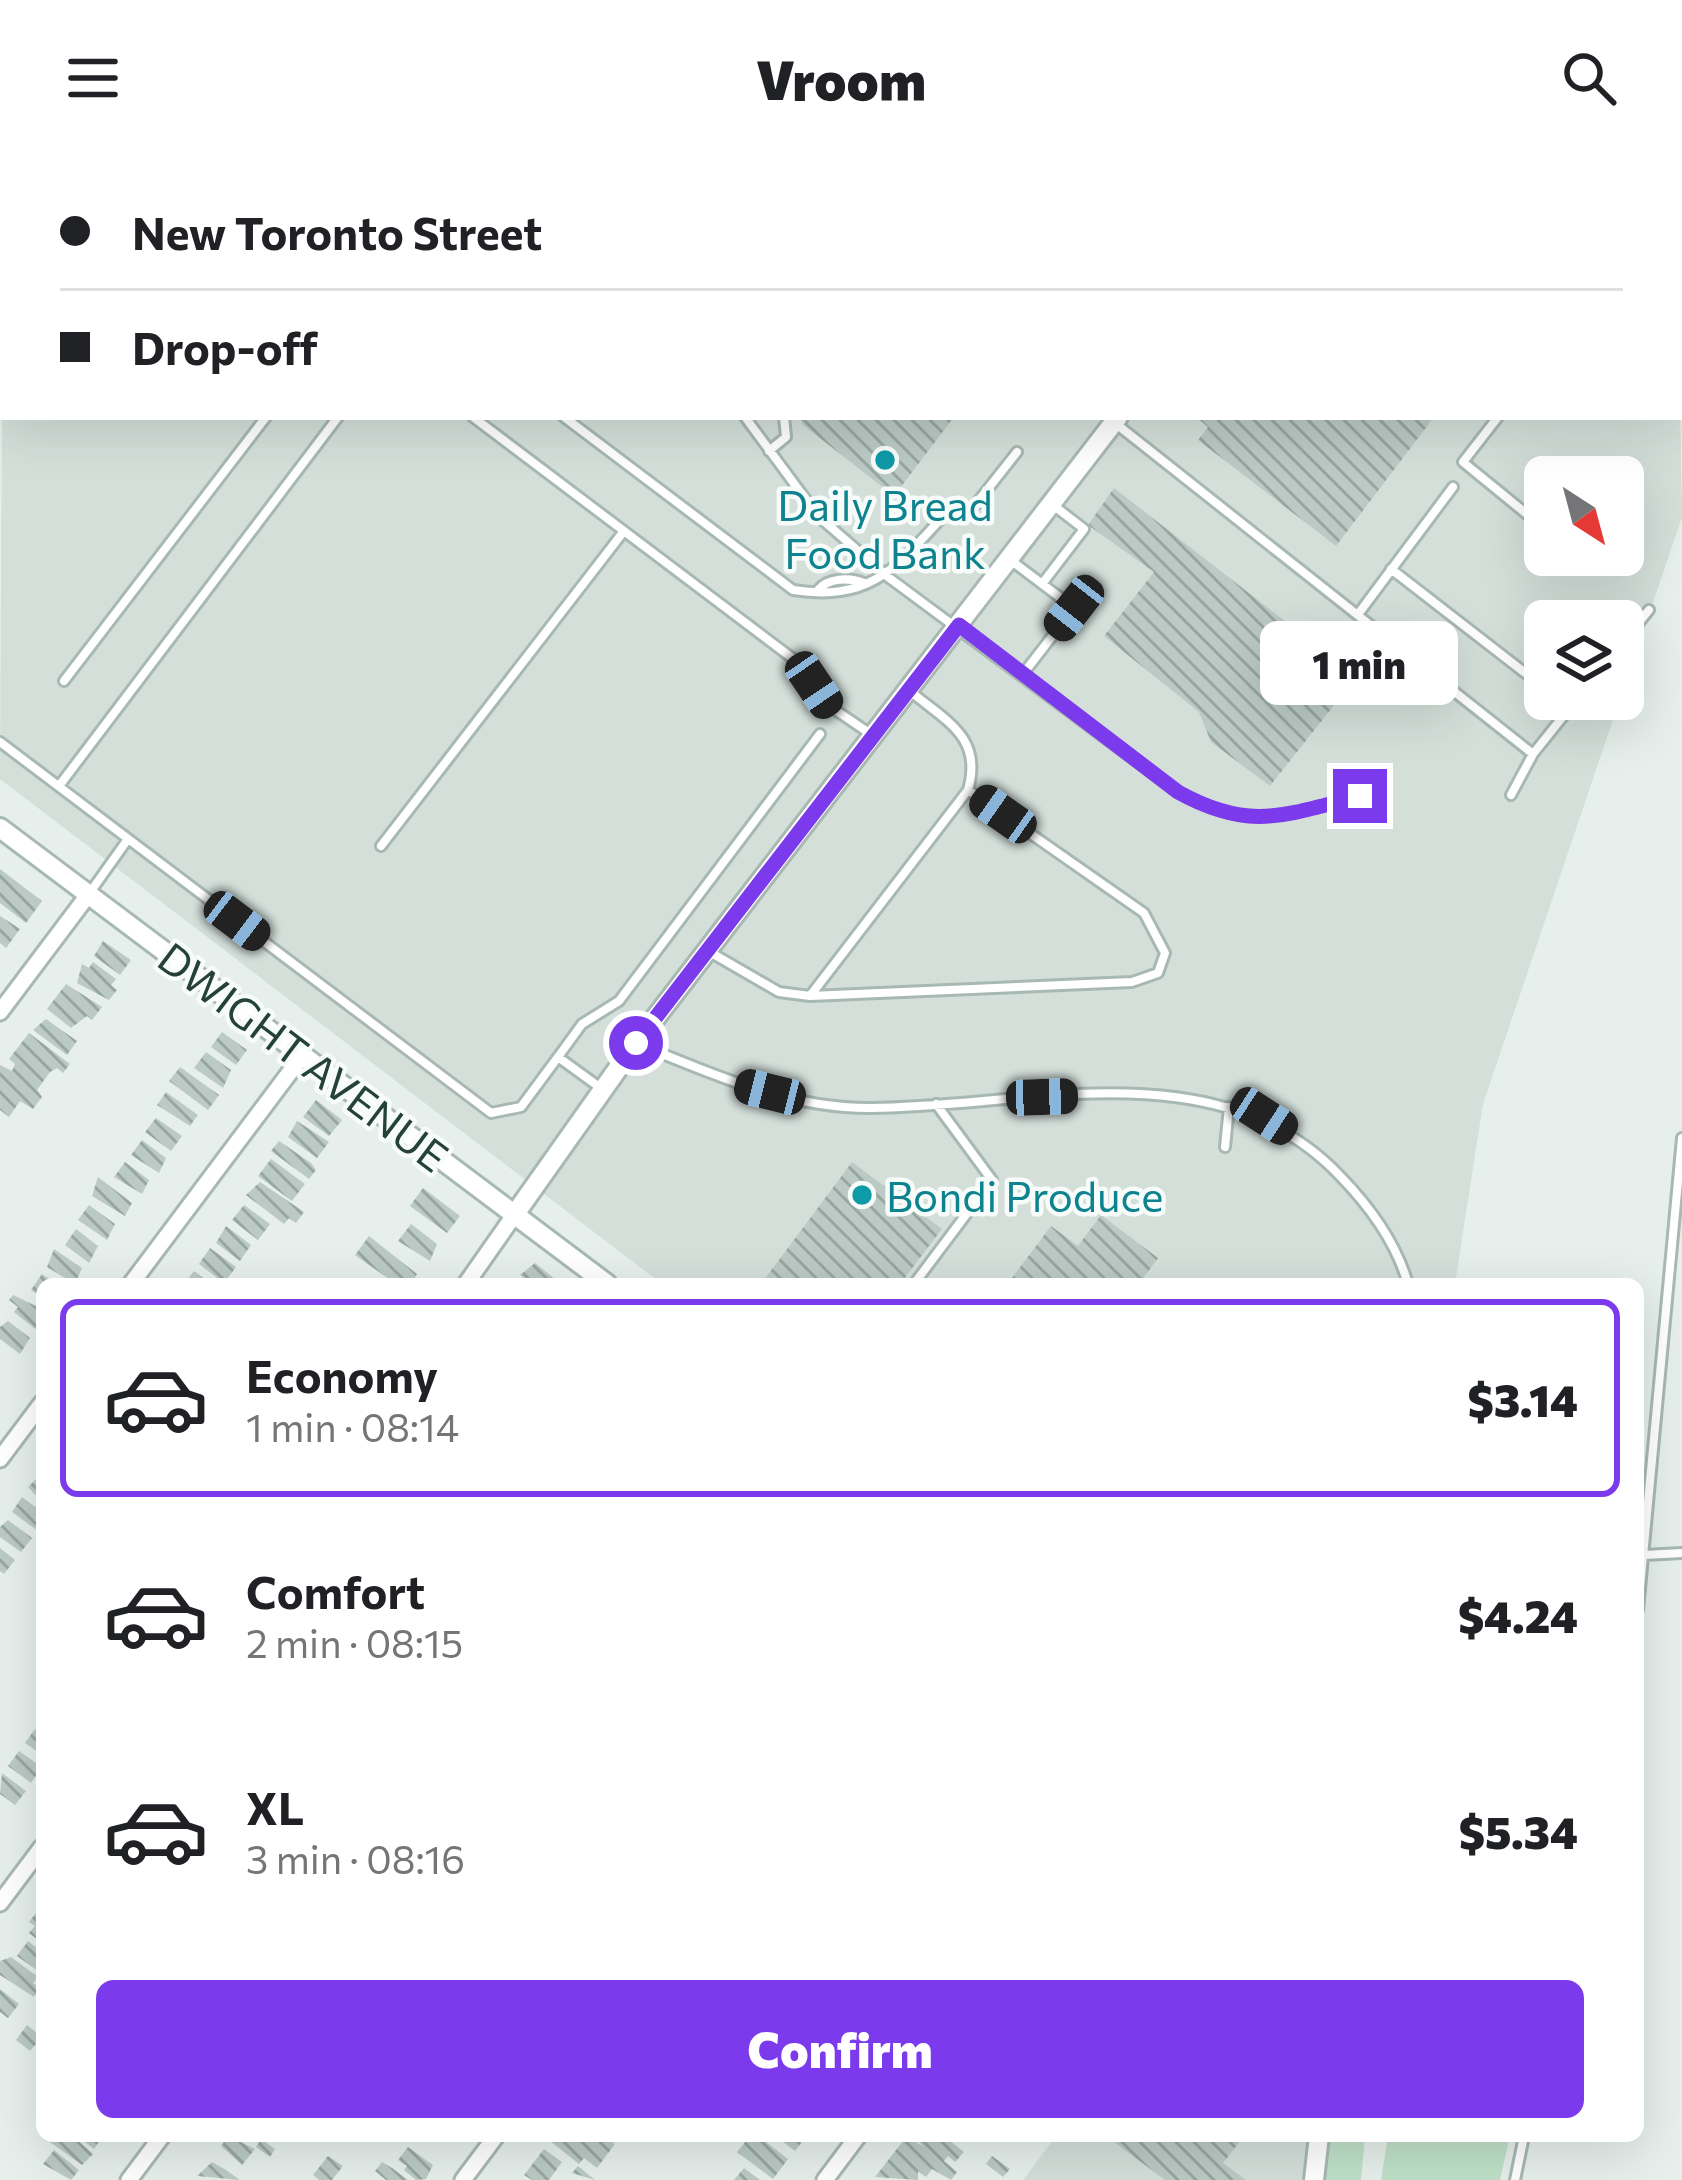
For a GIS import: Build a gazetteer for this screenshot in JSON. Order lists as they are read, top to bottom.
{
  "streets": {
    "street": ["DWIGHT AVENUE"]
  },
  "places": ["Daily Bread Food Bank", "Bondi Produce"],
  "north": "bottom right",
  "page": {
    "header": "Vroom",
    "banner": ["New Toronto Street", "Drop-off"],
    "bubble": "1 min",
    "list": [
      {
        "name": "Economy",
        "note": "1 min · 08:14",
        "value": "$3.14"
      },
      {
        "name": "Comfort",
        "note": "2 min · 08:15",
        "value": "$4.24"
      },
      {
        "name": "XL",
        "note": "3 min · 08:16",
        "value": "$5.34"
      }
    ],
    "buttons": "Confirm"
  }
}
